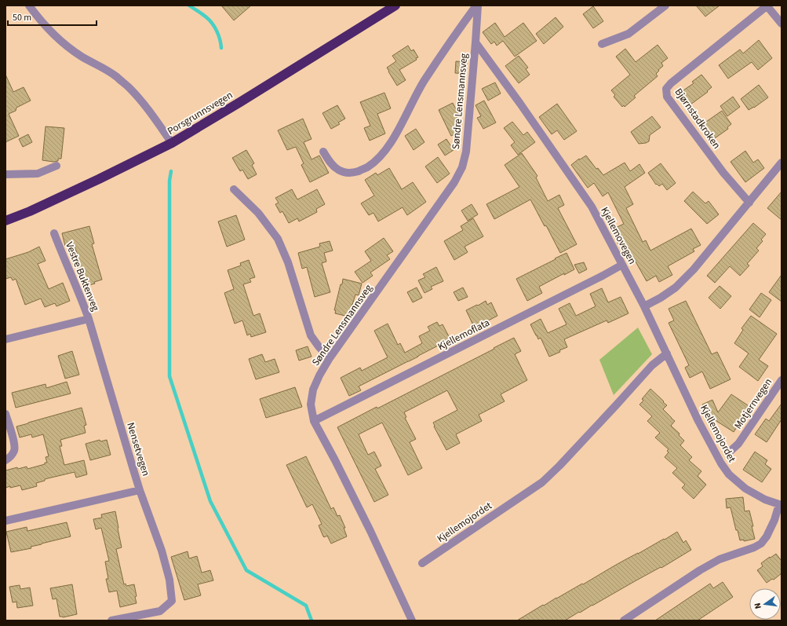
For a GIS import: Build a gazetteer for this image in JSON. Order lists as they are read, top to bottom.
{
  "streets": {
    "highway": ["Porsgrunnsvegen"],
    "street": [
      "Søndre Lensmannsveg",
      "Bjørnstadkroken",
      "Kjellemovegen",
      "Vestre Buktenveg",
      "Kjellemoflata",
      "Motjernvegen",
      "Kjellemojordet",
      "Nensetvegen"
    ]
  },
  "crossings": [
    ["Søndre Lensmannsveg", "Kjellemovegen"],
    ["Søndre Lensmannsveg", "Kjellemoflata"],
    ["Kjellemovegen", "Kjellemoflata"],
    ["Kjellemovegen", "Kjellemojordet"],
    ["Vestre Buktenveg", "Nensetvegen"]
  ],
  "scale_bar": "50 m",
  "north": "left"
}
